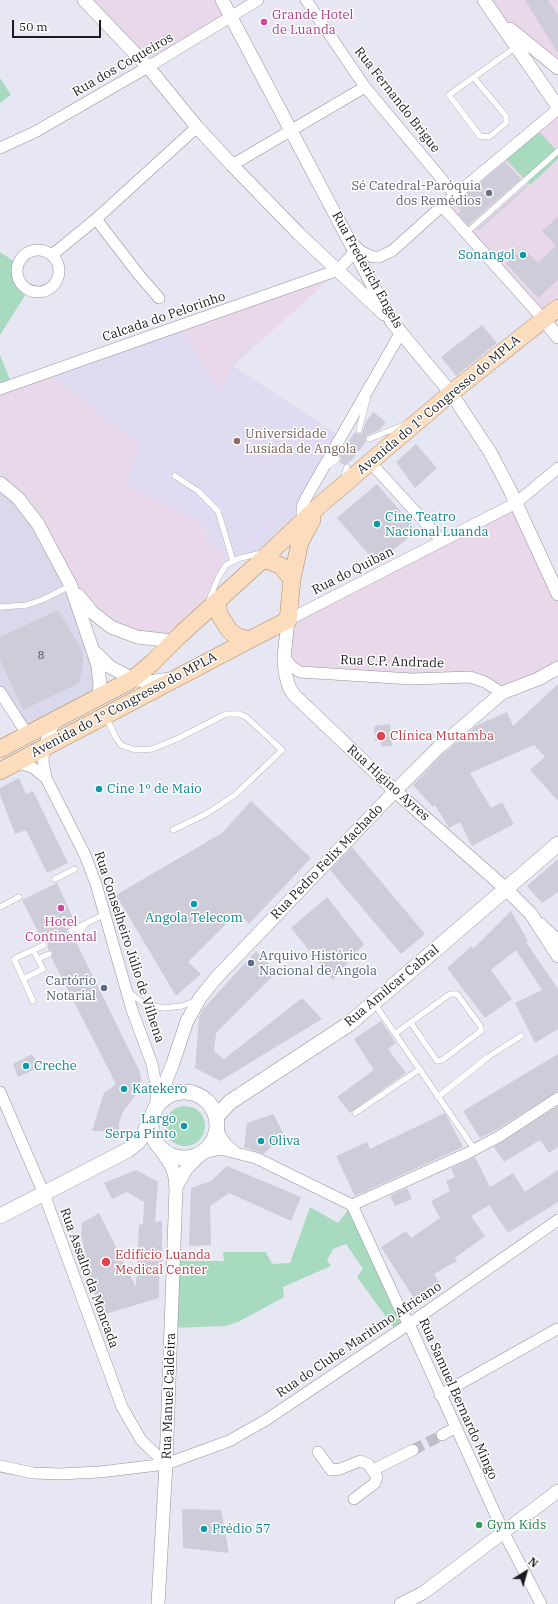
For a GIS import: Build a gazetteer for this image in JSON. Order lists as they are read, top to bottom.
{
  "streets": {
    "main road": ["Avenida do 1º Congresso do MPLA", "Rua Amilcar Cabral"],
    "street": [
      "Rua dos Coqueiros",
      "Rua Fernando Brigue",
      "Rua Frederich Engels",
      "Calcada do Pelorinho",
      "Rua do Quiban",
      "Rua C.P. Andrade",
      "Rua Higino Ayres",
      "Rua Pedro Felix Machado",
      "Rua Conselheiro Júlio de Vilhena",
      "Rua Assalto da Moncada",
      "Rua do Clube Maritimo Africano",
      "Rua Manuel Caldeira",
      "Rua Samuel Bernardo Mingo"
    ]
  },
  "crossings": [
    ["Rua dos Coqueiros", "Rua Frederich Engels"],
    ["Rua Frederich Engels", "Avenida do 1º Congresso do MPLA"],
    ["Rua Frederich Engels", "Rua do Quiban"],
    ["Avenida do 1º Congresso do MPLA", "Rua do Quiban"],
    ["Avenida do 1º Congresso do MPLA", "Rua Higino Ayres"],
    ["Avenida do 1º Congresso do MPLA", "Rua Conselheiro Júlio de Vilhena"],
    ["Rua do Quiban", "Rua Higino Ayres"],
    ["Rua C.P. Andrade", "Rua Higino Ayres"],
    ["Rua C.P. Andrade", "Rua Pedro Felix Machado"],
    ["Rua Higino Ayres", "Rua Pedro Felix Machado"],
    ["Rua Higino Ayres", "Rua Amilcar Cabral"],
    ["Rua Pedro Felix Machado", "Rua Conselheiro Júlio de Vilhena"],
    ["Rua Pedro Felix Machado", "Rua Amilcar Cabral"],
    ["Rua Pedro Felix Machado", "Rua Manuel Caldeira"],
    ["Rua Conselheiro Júlio de Vilhena", "Rua Amilcar Cabral"],
    ["Rua Conselheiro Júlio de Vilhena", "Rua Manuel Caldeira"],
    ["Rua Amilcar Cabral", "Rua Manuel Caldeira"],
    ["Rua Assalto da Moncada", "Rua do Clube Maritimo Africano"],
    ["Rua Assalto da Moncada", "Rua Manuel Caldeira"],
    ["Rua do Clube Maritimo Africano", "Rua Manuel Caldeira"],
    ["Rua do Clube Maritimo Africano", "Rua Samuel Bernardo Mingo"]
  ],
  "places": [
    "Grande Hotel de Luanda",
    "Sé Catedral-Paróquia dos Remédios",
    "Sonangol",
    "Universidade Lusíada de Angola",
    "Cine Teatro Nacional Luanda",
    "Clínica Mutamba",
    "Cine 1º de Maio",
    "Angola Telecom",
    "Hotel Continental",
    "Arquivo Histórico Nacional de Angola",
    "Cartório Notarial",
    "Creche",
    "Katekero",
    "Largo Serpa Pinto",
    "Oliva",
    "Edifício Luanda Medical Center",
    "Gym Kids",
    "Prédio 57"
  ],
  "house_numbers": ["8"],
  "scale_bar": "50 m",
  "north": "top right"
}
